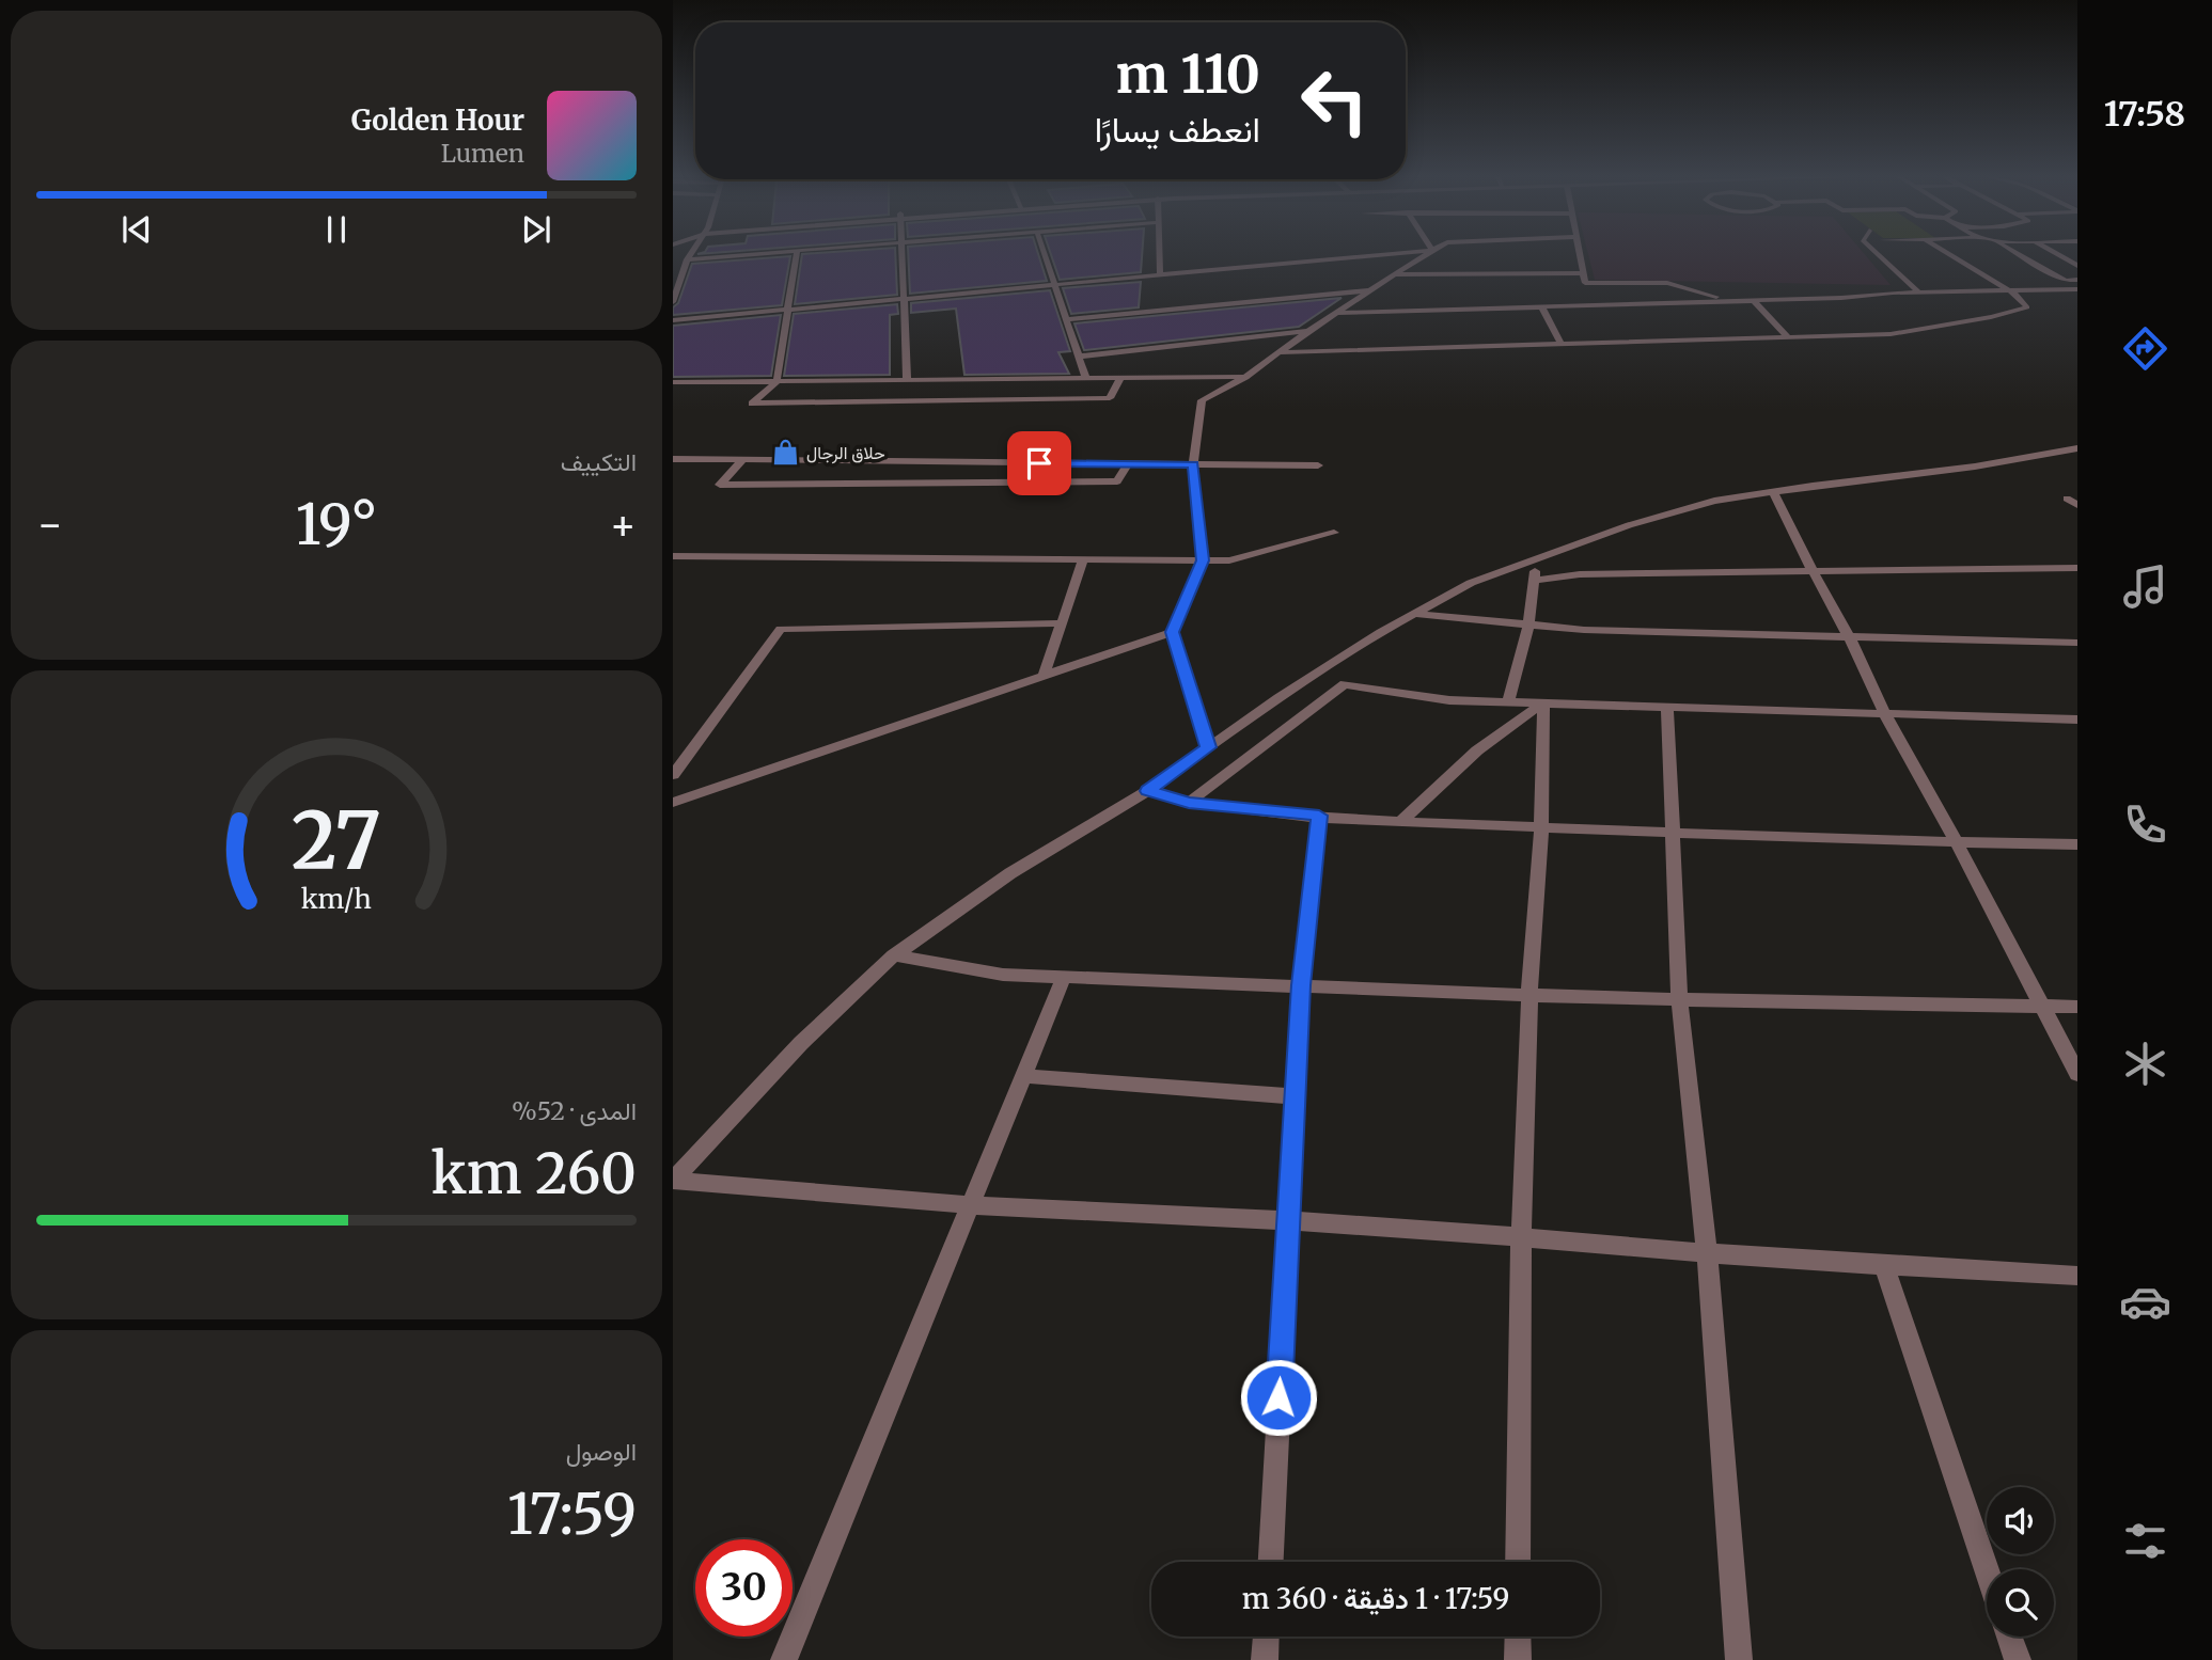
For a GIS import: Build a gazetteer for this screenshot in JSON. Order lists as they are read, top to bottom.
{
  "places": {
    "shop": ["حلاق الرجال"]
  },
  "page": {
    "tabs": "17:58",
    "turn": ["110 m", "انعطف يسارًا"],
    "song": ["Golden Hour", "Lumen"],
    "tile": [
      "التكييف",
      ["المدى · 52%", "260 km"],
      ["الوصول", "17:59"]
    ],
    "heat": ["−", "19°", "+"],
    "limit": "30",
    "trip": "17:59 · 1 دقيقة · 360 m",
    "gauge": ["27", "km/h"]
  }
}
